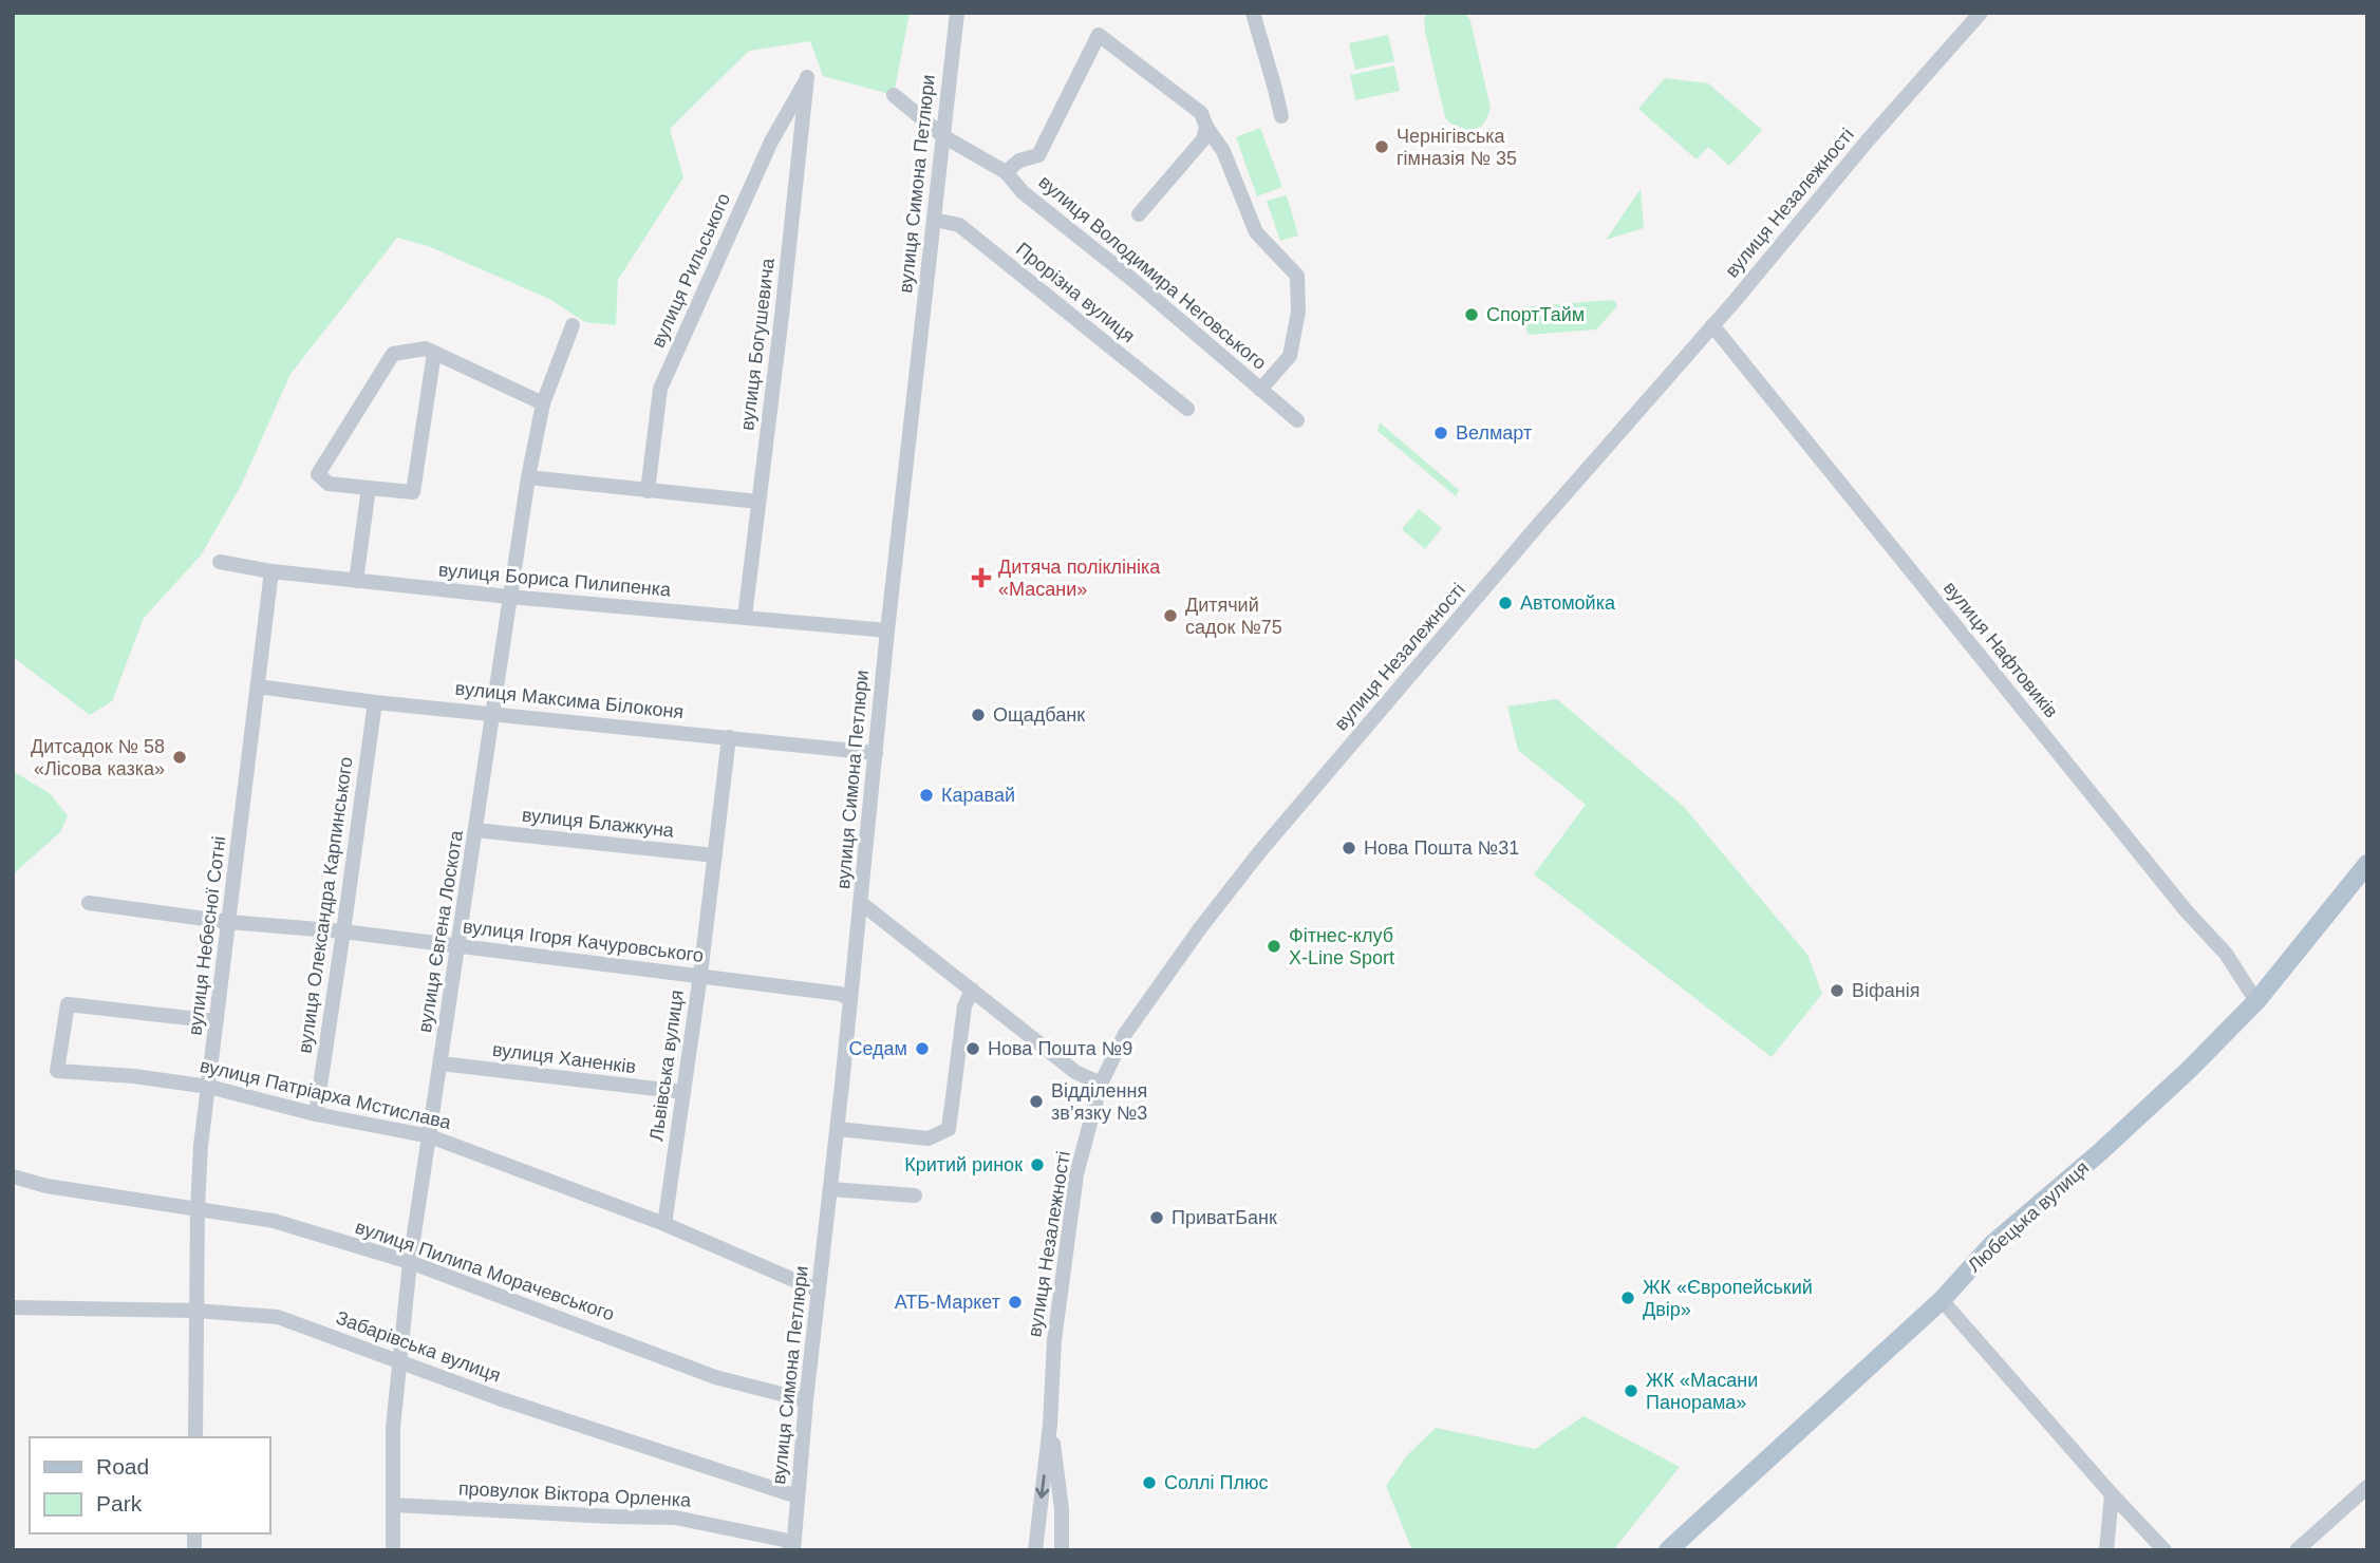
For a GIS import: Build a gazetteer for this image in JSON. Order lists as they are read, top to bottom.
{
  "streets": {
    "main road": ["Любецька вулиця"],
    "street": [
      "вулиця Симона Петлюри",
      "вулиця Незалежності",
      "вулиця Рильського",
      "вулиця Володимира Неговського",
      "Прорізна вулиця",
      "вулиця Богушевича",
      "вулиця Бориса Пилипенка",
      "вулиця Нафтовиків",
      "вулиця Максима Білоконя",
      "вулиця Блажкуна",
      "вулиця Олександра Карпинського",
      "вулиця Євгена Лоскота",
      "вулиця Небесної Сотні",
      "вулиця Ігоря Качуровського",
      "вулиця Ханенків",
      "Львівська вулиця",
      "вулиця Патріарха Мстислава",
      "вулиця Пилипа Морачевського",
      "Забарівська вулиця",
      "провулок Віктора Орленка"
    ]
  },
  "crossings": [
    ["вулиця Симона Петлюри", "вулиця Володимира Неговського"],
    ["вулиця Симона Петлюри", "Прорізна вулиця"],
    ["вулиця Симона Петлюри", "вулиця Бориса Пилипенка"],
    ["вулиця Симона Петлюри", "вулиця Максима Білоконя"],
    ["вулиця Симона Петлюри", "вулиця Ігоря Качуровського"],
    ["вулиця Симона Петлюри", "вулиця Патріарха Мстислава"],
    ["вулиця Симона Петлюри", "вулиця Пилипа Морачевського"],
    ["вулиця Симона Петлюри", "Забарівська вулиця"],
    ["вулиця Симона Петлюри", "провулок Віктора Орленка"],
    ["вулиця Незалежності", "вулиця Нафтовиків"],
    ["вулиця Рильського", "вулиця Богушевича"],
    ["вулиця Богушевича", "вулиця Бориса Пилипенка"],
    ["вулиця Бориса Пилипенка", "вулиця Євгена Лоскота"],
    ["вулиця Бориса Пилипенка", "вулиця Небесної Сотні"],
    ["вулиця Нафтовиків", "Любецька вулиця"],
    ["вулиця Максима Білоконя", "вулиця Олександра Карпинського"],
    ["вулиця Максима Білоконя", "вулиця Євгена Лоскота"],
    ["вулиця Максима Білоконя", "вулиця Небесної Сотні"],
    ["вулиця Максима Білоконя", "Львівська вулиця"],
    ["вулиця Блажкуна", "вулиця Євгена Лоскота"],
    ["вулиця Блажкуна", "Львівська вулиця"],
    ["вулиця Олександра Карпинського", "вулиця Ігоря Качуровського"],
    ["вулиця Олександра Карпинського", "вулиця Патріарха Мстислава"],
    ["вулиця Євгена Лоскота", "вулиця Ігоря Качуровського"],
    ["вулиця Євгена Лоскота", "вулиця Ханенків"],
    ["вулиця Євгена Лоскота", "вулиця Патріарха Мстислава"],
    ["вулиця Євгена Лоскота", "вулиця Пилипа Морачевського"],
    ["вулиця Євгена Лоскота", "Забарівська вулиця"],
    ["вулиця Євгена Лоскота", "провулок Віктора Орленка"],
    ["вулиця Небесної Сотні", "вулиця Ігоря Качуровського"],
    ["вулиця Небесної Сотні", "вулиця Патріарха Мстислава"],
    ["вулиця Небесної Сотні", "вулиця Пилипа Морачевського"],
    ["вулиця Небесної Сотні", "Забарівська вулиця"],
    ["вулиця Ігоря Качуровського", "Львівська вулиця"],
    ["вулиця Ханенків", "Львівська вулиця"],
    ["Львівська вулиця", "вулиця Патріарха Мстислава"]
  ],
  "places": {
    "other": [
      "Чернігівська гімназія № 35",
      "СпортТайм",
      "Велмарт",
      "Автомойка",
      "Дитячий садок №75",
      "Ощадбанк",
      "Дитсадок № 58 «Лісова казка»",
      "Каравай",
      "Нова Пошта №31",
      "Фітнес-клуб X-Line Sport",
      "Віфанія",
      "Седам",
      "Нова Пошта №9",
      "Відділення зв’язку №3",
      "Критий ринок",
      "ПриватБанк",
      "ЖК «Європейський Двір»",
      "АТБ-Маркет",
      "ЖК «Масани Панорама»",
      "Соллі Плюс"
    ],
    "health": ["Дитяча поліклініка «Масани»"]
  },
  "legend": ["Road", "Park"]
}
